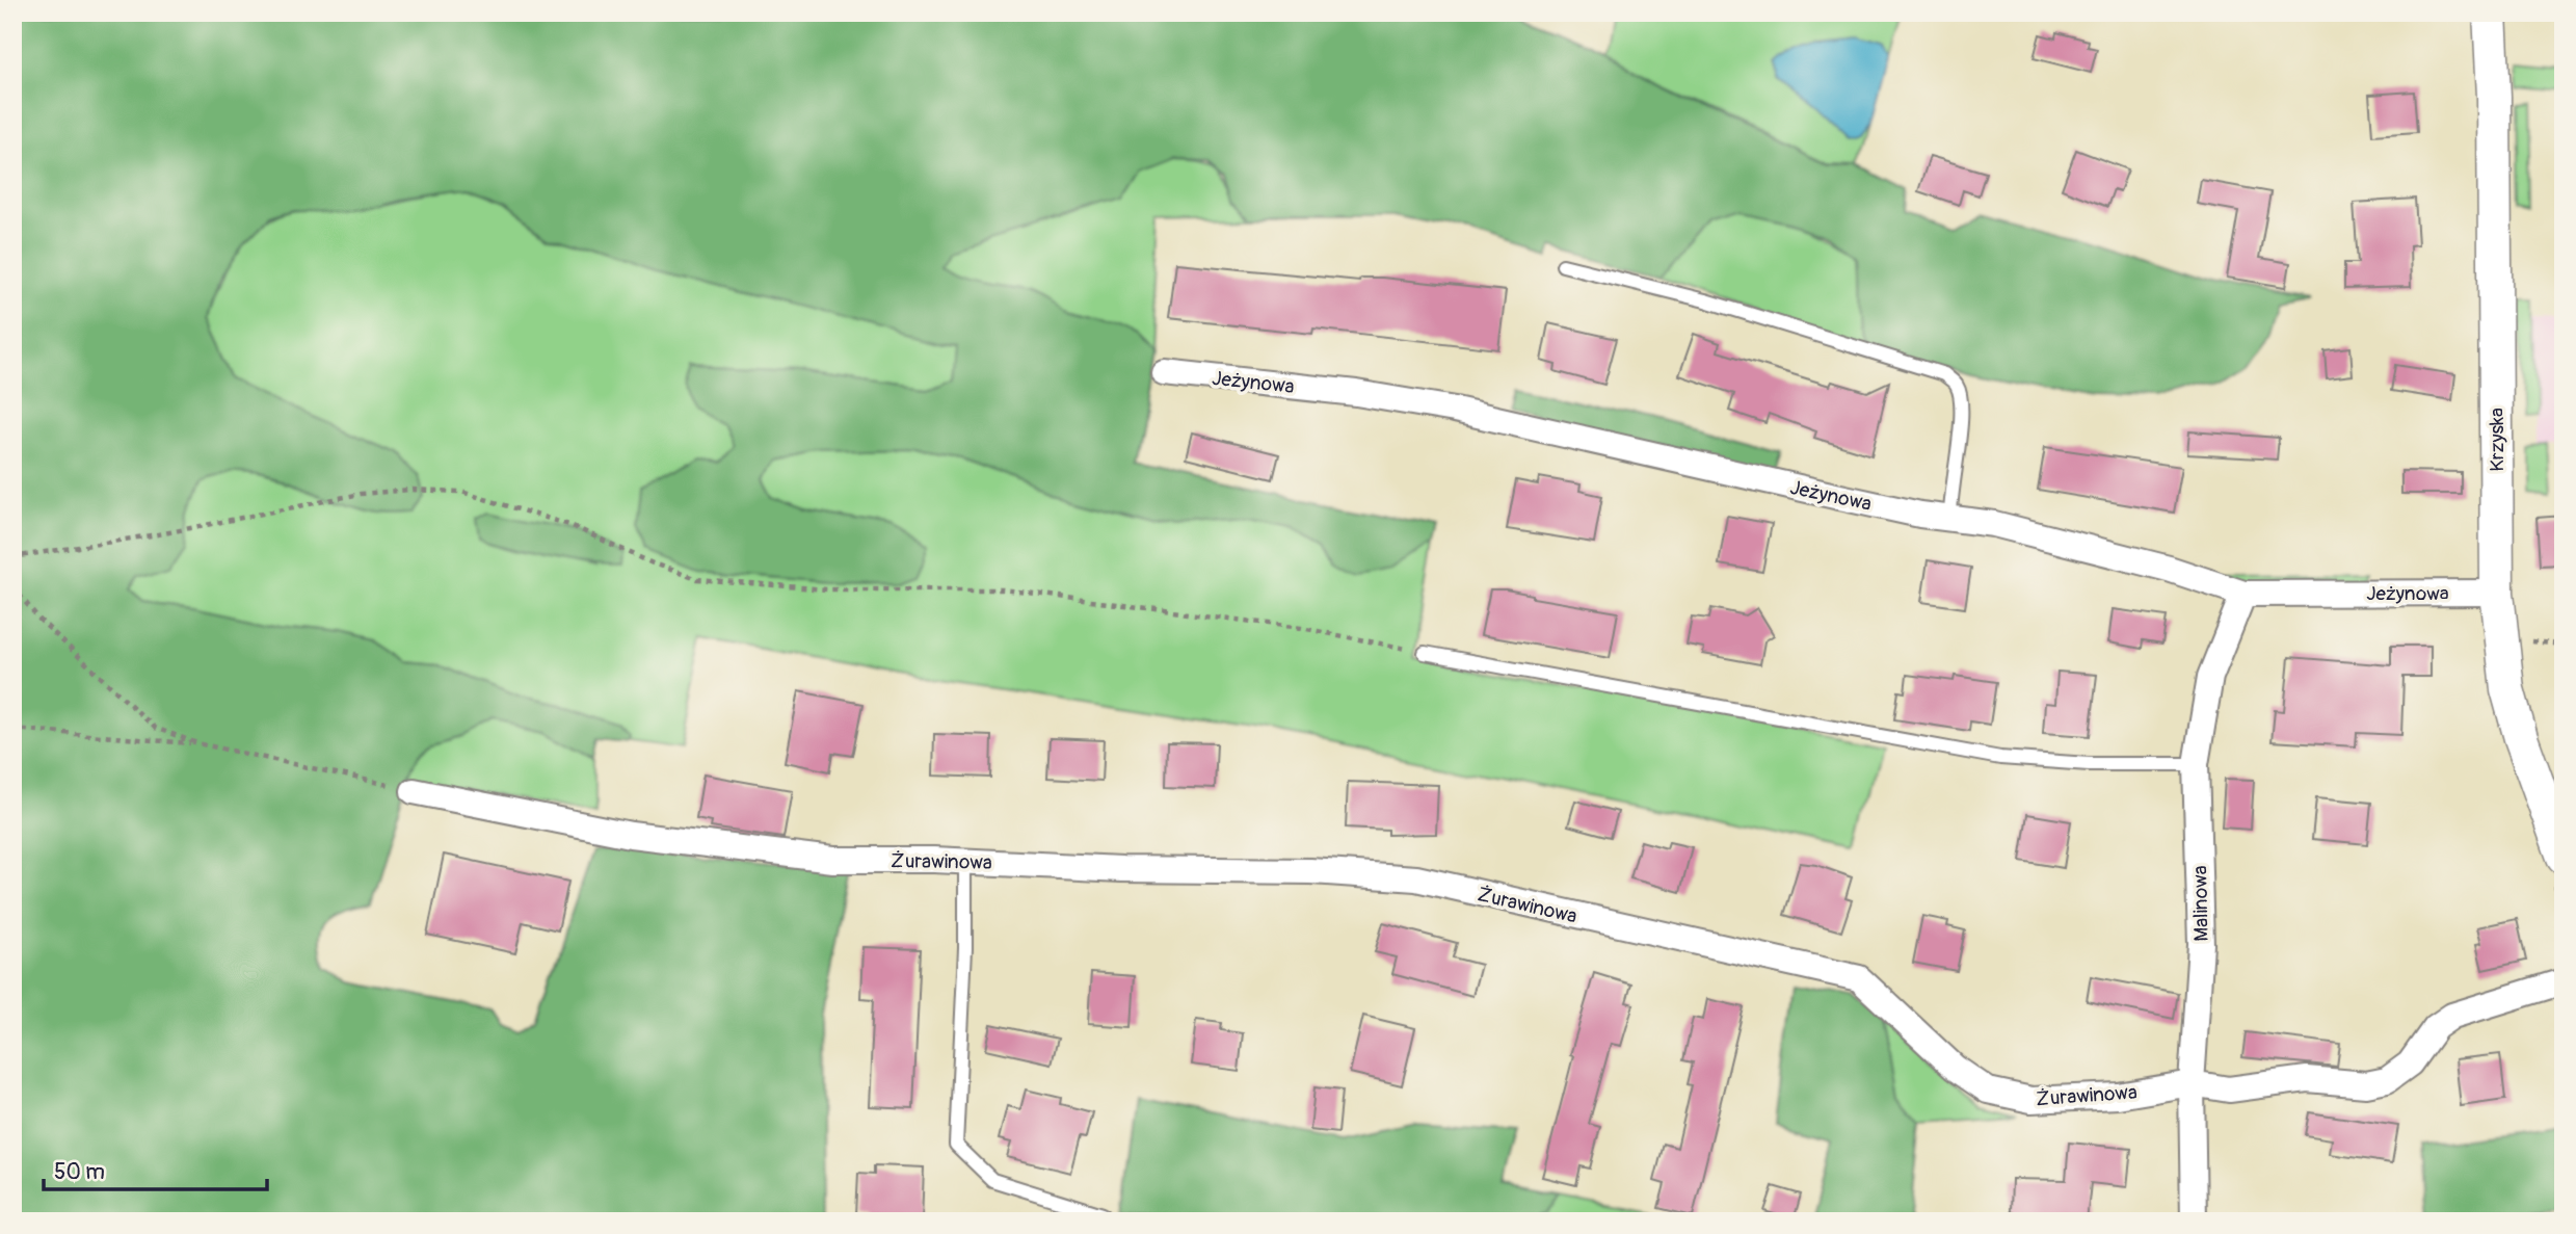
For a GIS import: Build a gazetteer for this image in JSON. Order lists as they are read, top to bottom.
{
  "streets": {
    "street": [
      "Jeżynowa",
      "Krzyska",
      "Żurawinowa",
      "Malinowa"
    ]
  },
  "crossings": [
    ["Jeżynowa", "Krzyska"],
    ["Jeżynowa", "Malinowa"],
    ["Żurawinowa", "Malinowa"]
  ],
  "scale_bar": "50 m"
}
